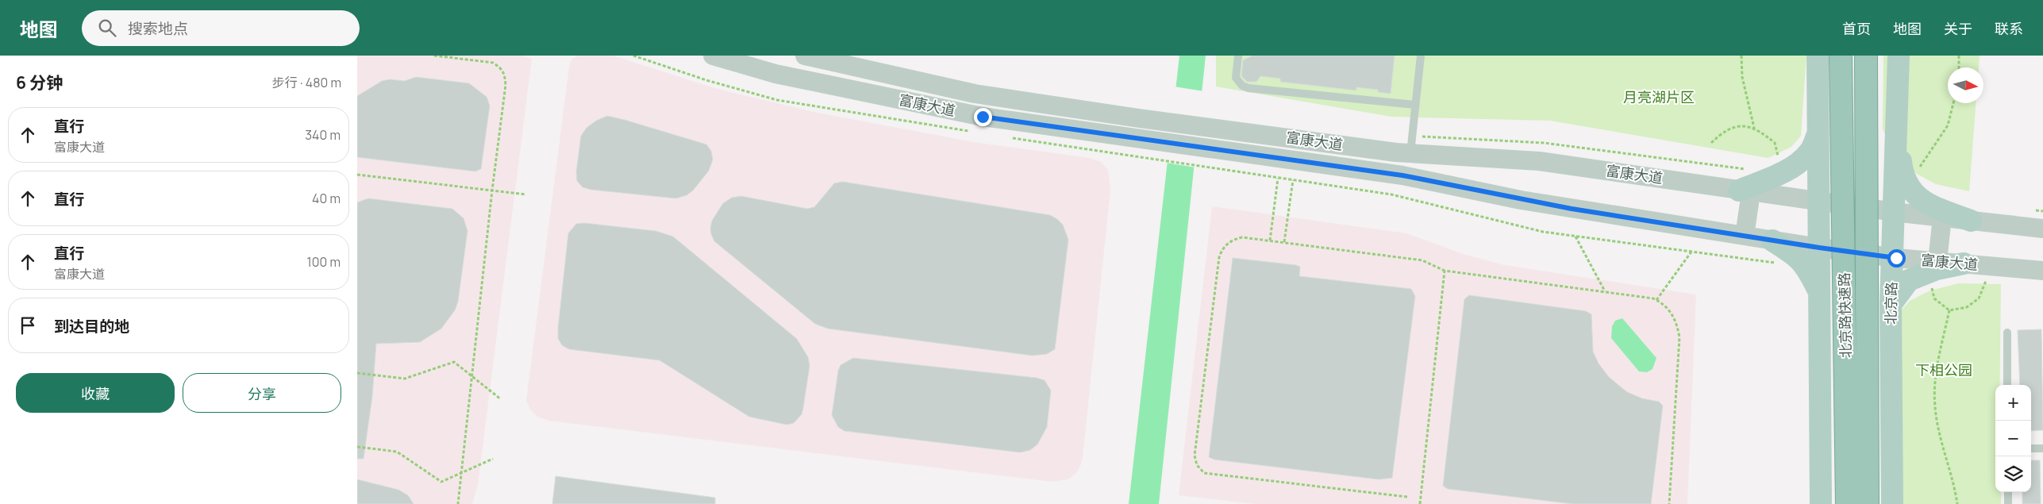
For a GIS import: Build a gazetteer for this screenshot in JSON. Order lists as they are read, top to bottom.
{
  "streets": {
    "highway": ["北京路快速路"],
    "main road": ["北京路"],
    "street": ["富康大道"]
  },
  "crossings": [
    ["富康大道", "北京路"]
  ],
  "parks": ["月亮湖片区", "下相公园"],
  "north": "right",
  "page": {
    "header": "地图",
    "search": "搜索地点",
    "nav": [
      "首页",
      "地图",
      "关于",
      "联系"
    ],
    "heading": ["6 分钟", "步行 · 480 m"],
    "list": [
      ["直行", "富康大道", "340 m"],
      ["直行", "40 m"],
      ["直行", "富康大道", "100 m"],
      "到达目的地"
    ],
    "buttons": ["收藏", "分享"],
    "map_buttons": ["+", "−"]
  }
}
